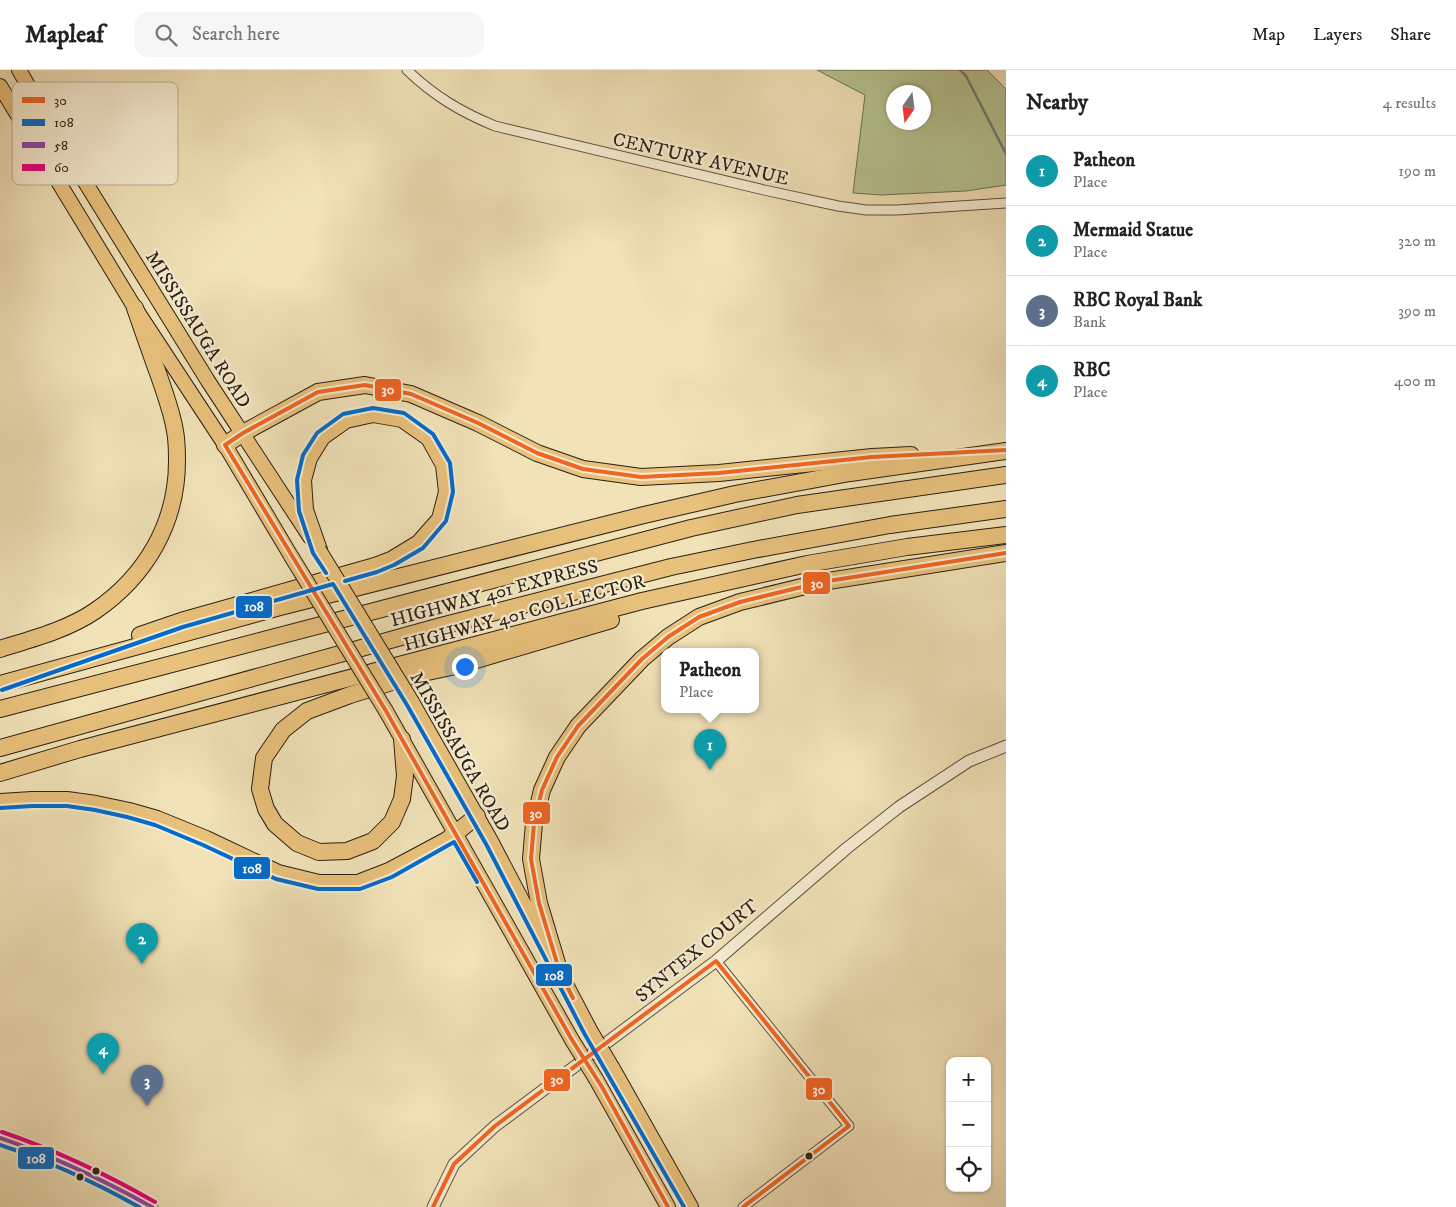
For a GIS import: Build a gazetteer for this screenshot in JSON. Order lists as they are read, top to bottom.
{
  "streets": {
    "highway": ["HIGHWAY 401 EXPRESS", "HIGHWAY 401 COLLECTOR"],
    "main road": ["MISSISSAUGA ROAD"],
    "street": ["CENTURY AVENUE", "SYNTEX COURT"]
  },
  "lines": [
    "transit line 30",
    "transit line 108",
    "transit line 60",
    "transit line 58"
  ],
  "legend": [
    "30",
    "108",
    "58",
    "60"
  ],
  "north": "bottom",
  "page": {
    "header": "Mapleaf",
    "search": "Search here",
    "nav": ["Map", "Layers", "Share"],
    "heading": ["Nearby", "4 results"],
    "list": [
      {
        "mark": "1",
        "name": "Patheon",
        "note": "Place",
        "value": "190 m"
      },
      {
        "mark": "2",
        "name": "Mermaid Statue",
        "note": "Place",
        "value": "320 m"
      },
      {
        "mark": "3",
        "name": "RBC Royal Bank",
        "note": "Bank",
        "value": "390 m"
      },
      {
        "mark": "4",
        "name": "RBC",
        "note": "Place",
        "value": "400 m"
      }
    ],
    "popup": ["Patheon", "Place"],
    "pins": [
      "1",
      "2",
      "4",
      "3"
    ],
    "map_buttons": ["+", "−"]
  }
}
